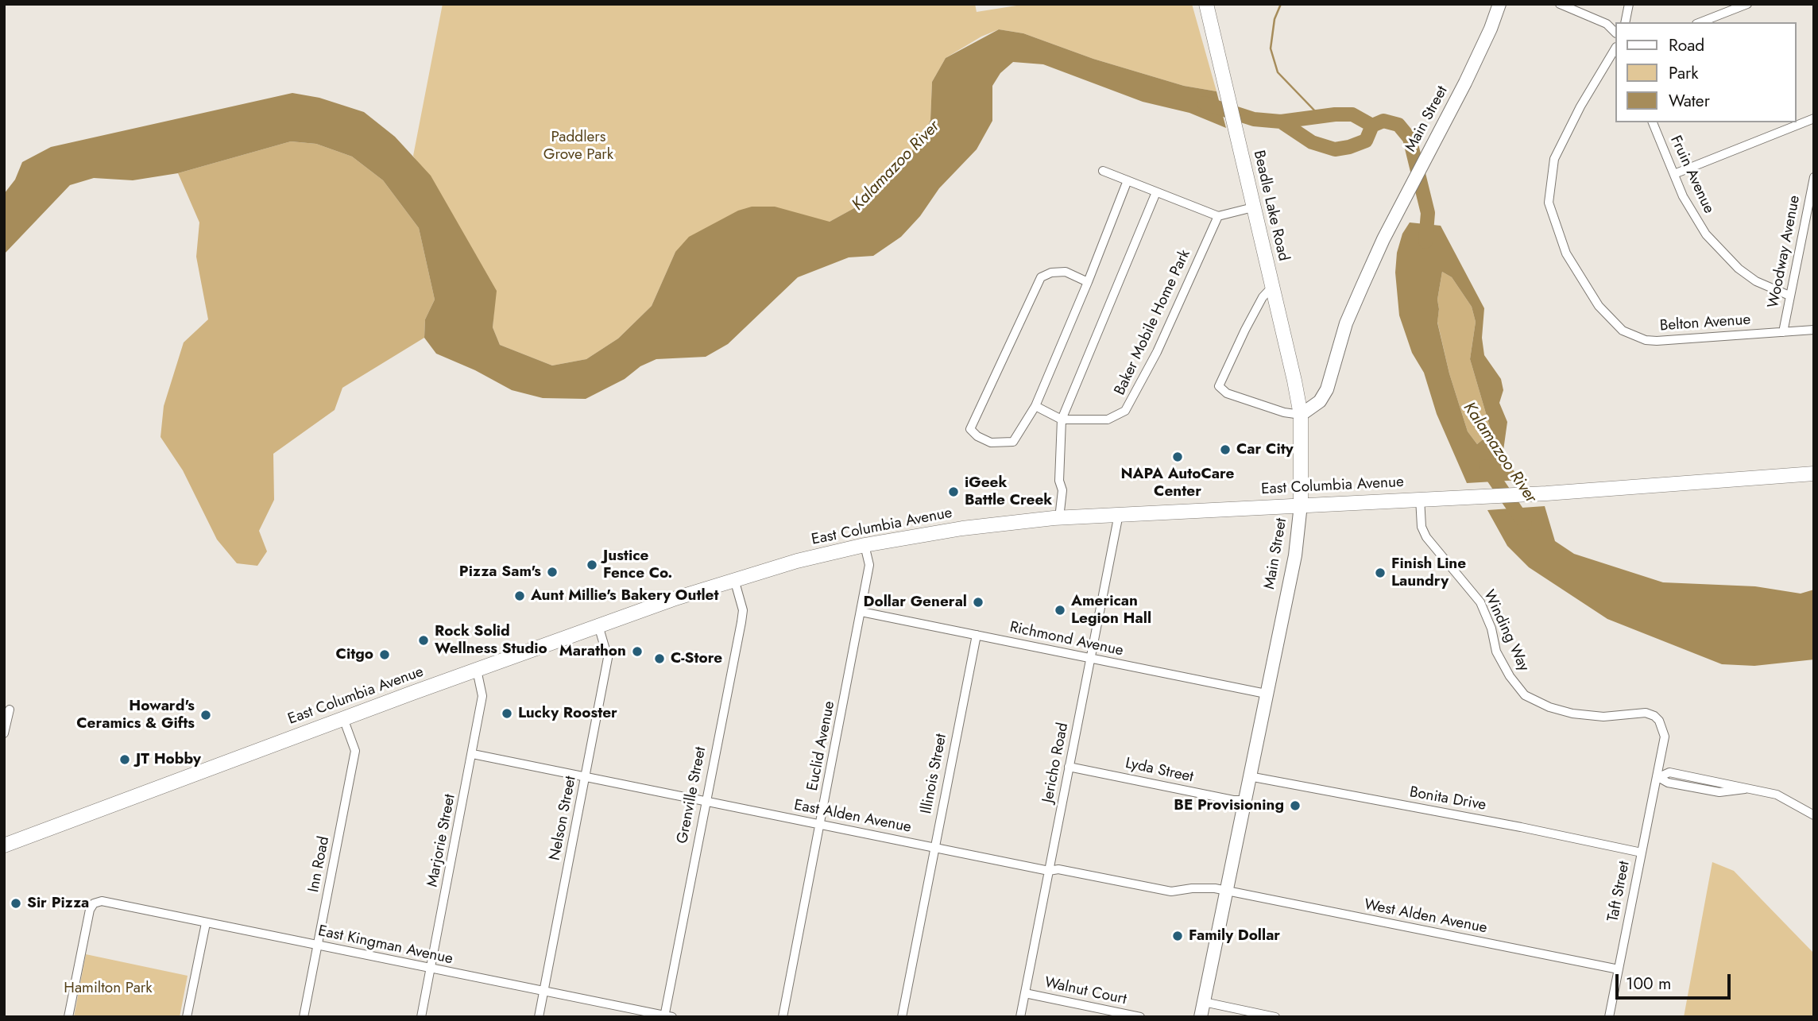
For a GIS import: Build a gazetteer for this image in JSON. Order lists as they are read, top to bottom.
{
  "streets": {
    "main road": ["Main Street", "Beadle Lake Road", "East Columbia Avenue"],
    "street": [
      "Fruin Avenue",
      "Woodway Avenue",
      "Baker Mobile Home Park",
      "Belton Avenue",
      "Winding Way",
      "Richmond Avenue",
      "Euclid Avenue",
      "Jericho Road",
      "Lyda Street",
      "Illinois Street",
      "Grenville Street",
      "Bonita Drive",
      "East Alden Avenue",
      "Nelson Street",
      "Marjorie Street",
      "Inn Road",
      "Taft Street",
      "West Alden Avenue",
      "East Kingman Avenue",
      "Walnut Court"
    ]
  },
  "crossings": [
    ["Main Street", "Beadle Lake Road"],
    ["Main Street", "East Columbia Avenue"],
    ["Main Street", "Richmond Avenue"],
    ["Main Street", "Lyda Street"],
    ["Main Street", "Bonita Drive"],
    ["Main Street", "East Alden Avenue"],
    ["Main Street", "West Alden Avenue"],
    ["Fruin Avenue", "Woodway Avenue"],
    ["Woodway Avenue", "Belton Avenue"],
    ["East Columbia Avenue", "Winding Way"],
    ["East Columbia Avenue", "Euclid Avenue"],
    ["East Columbia Avenue", "Jericho Road"],
    ["East Columbia Avenue", "Grenville Street"],
    ["East Columbia Avenue", "Nelson Street"],
    ["East Columbia Avenue", "Marjorie Street"],
    ["East Columbia Avenue", "Inn Road"],
    ["Winding Way", "Taft Street"],
    ["Richmond Avenue", "Euclid Avenue"],
    ["Richmond Avenue", "Jericho Road"],
    ["Richmond Avenue", "Illinois Street"],
    ["Euclid Avenue", "East Alden Avenue"],
    ["Jericho Road", "Lyda Street"],
    ["Jericho Road", "East Alden Avenue"],
    ["Jericho Road", "Walnut Court"],
    ["Illinois Street", "East Alden Avenue"],
    ["Grenville Street", "East Alden Avenue"],
    ["Grenville Street", "East Kingman Avenue"],
    ["Bonita Drive", "Taft Street"],
    ["East Alden Avenue", "Nelson Street"],
    ["East Alden Avenue", "Marjorie Street"],
    ["East Alden Avenue", "West Alden Avenue"],
    ["Nelson Street", "East Kingman Avenue"],
    ["Marjorie Street", "East Kingman Avenue"],
    ["Inn Road", "East Kingman Avenue"],
    ["Taft Street", "West Alden Avenue"]
  ],
  "water": ["Kalamazoo River"],
  "parks": ["Paddlers Grove Park", "Hamilton Park"],
  "places": [
    "Car City",
    "NAPA AutoCare Center",
    "iGeek Battle Creek",
    "Justice Fence Co.",
    "Pizza Sam's",
    "Finish Line Laundry",
    "Aunt Millie's Bakery Outlet",
    "Dollar General",
    "American Legion Hall",
    "Rock Solid Wellness Studio",
    "Marathon",
    "Citgo",
    "C-Store",
    "Lucky Rooster",
    "Howard's Ceramics & Gifts",
    "JT Hobby",
    "BE Provisioning",
    "Sir Pizza",
    "Family Dollar"
  ],
  "legend": ["Road", "Park", "Water"],
  "scale_bar": "100 m"
}
